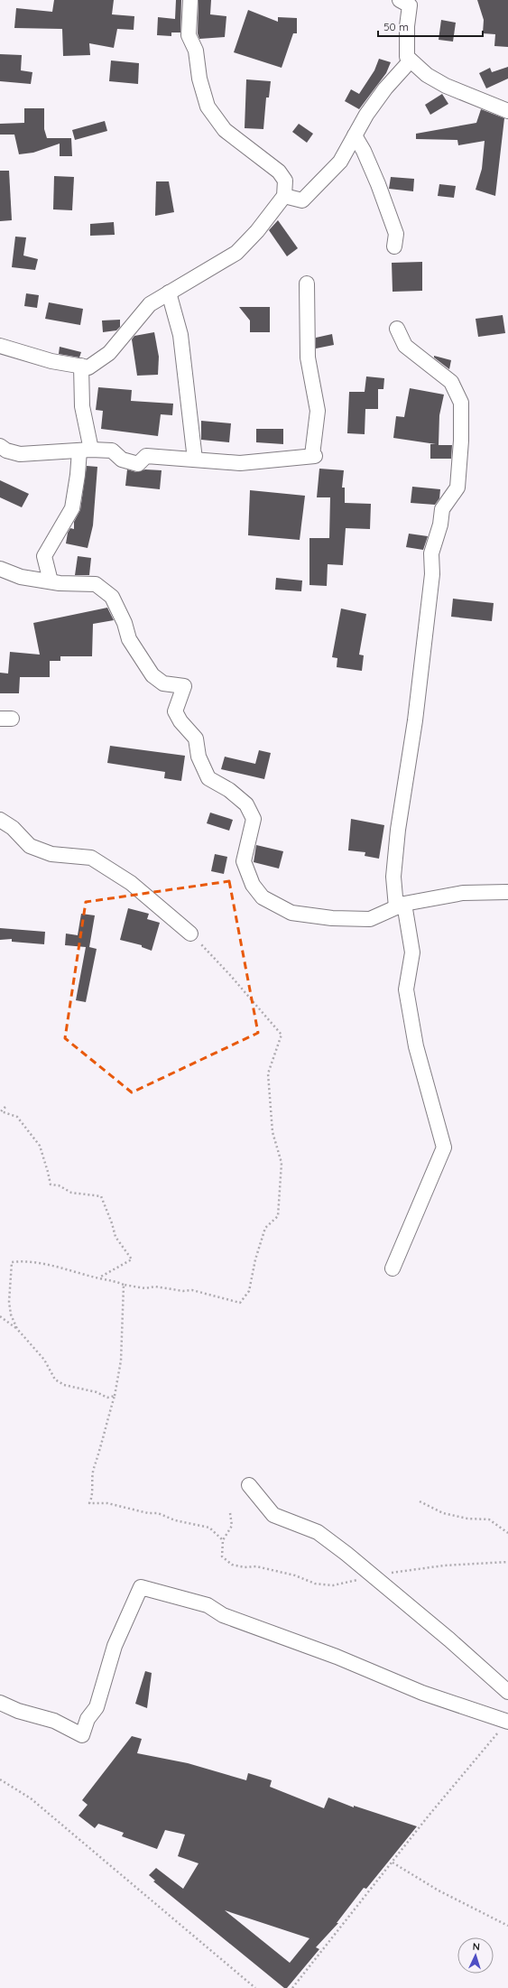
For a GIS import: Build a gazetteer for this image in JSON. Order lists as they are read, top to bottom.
{
  "scale_bar": "50 m",
  "north": "top"
}
